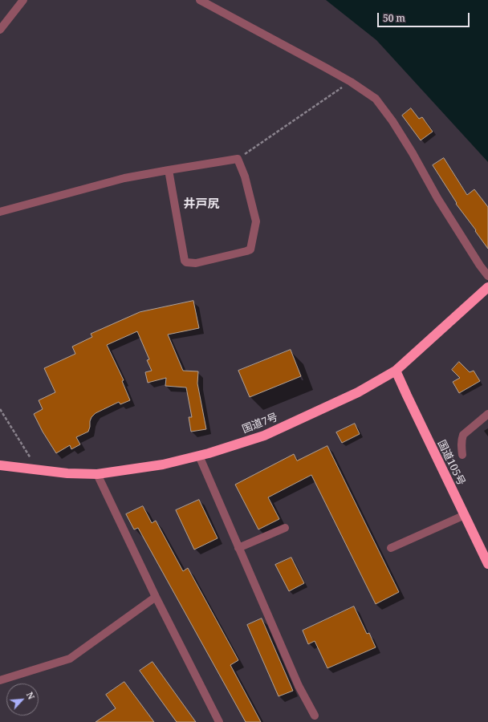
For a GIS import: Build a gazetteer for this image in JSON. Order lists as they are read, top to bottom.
{
  "streets": {
    "highway": ["国道7号", "国道105号"]
  },
  "crossings": [
    ["国道7号", "国道105号"]
  ],
  "districts": ["井戸尻"],
  "scale_bar": "50 m",
  "north": "top right"
}
